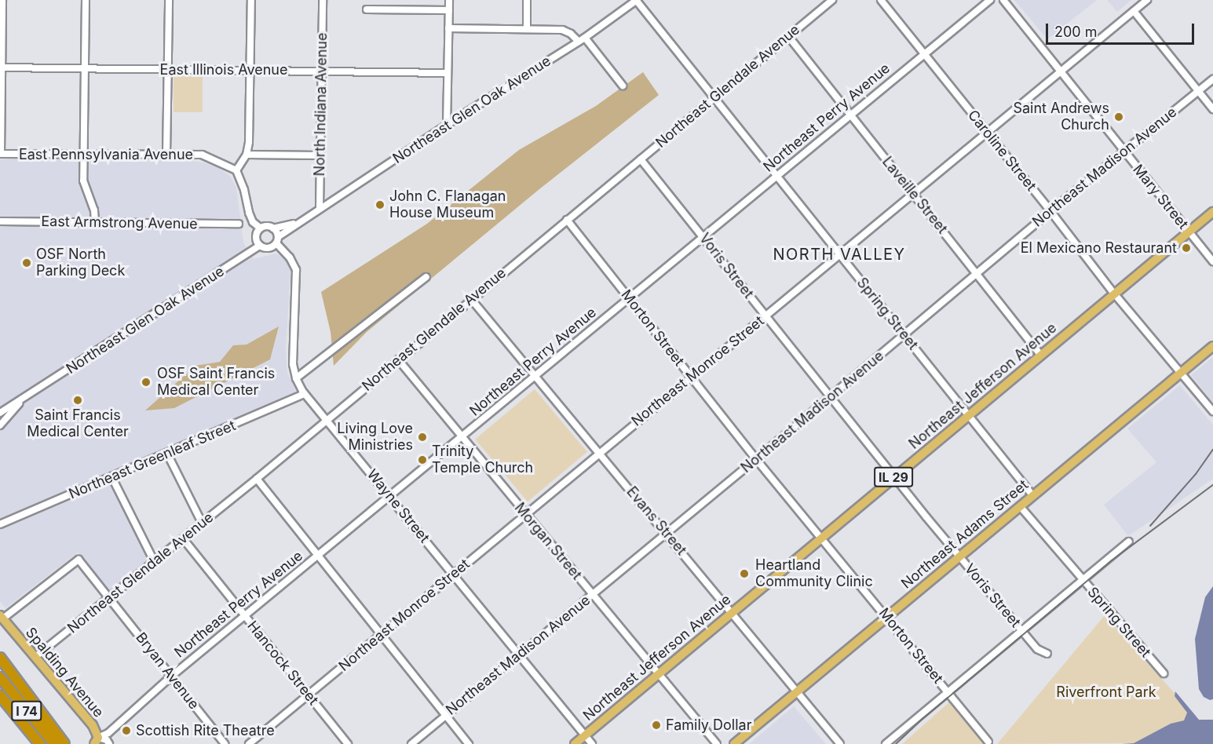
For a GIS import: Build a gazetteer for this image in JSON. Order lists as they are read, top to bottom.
{
  "streets": {
    "highway": ["I 74"],
    "main road": [
      "Northeast Jefferson Avenue",
      "IL 29",
      "Northeast Adams Street",
      "Spalding Avenue"
    ],
    "street": [
      "East Illinois Avenue",
      "Northeast Glendale Avenue",
      "North Indiana Avenue",
      "Northeast Glen Oak Avenue",
      "Northeast Perry Avenue",
      "Caroline Street",
      "East Pennsylvania Avenue",
      "Northeast Madison Avenue",
      "Laveille Street",
      "Mary Street",
      "East Armstrong Avenue",
      "Voris Street",
      "Spring Street",
      "Morton Street",
      "Northeast Monroe Street",
      "Northeast Greenleaf Street",
      "Wayne Street",
      "Evans Street",
      "Morgan Street",
      "Hancock Street",
      "Bryan Avenue"
    ]
  },
  "crossings": [
    ["East Illinois Avenue", "North Indiana Avenue"],
    ["Northeast Glendale Avenue", "Laveille Street"],
    ["Northeast Glendale Avenue", "Voris Street"],
    ["Northeast Glendale Avenue", "Spring Street"],
    ["Northeast Glendale Avenue", "Morton Street"],
    ["Northeast Glendale Avenue", "Wayne Street"],
    ["Northeast Glendale Avenue", "Evans Street"],
    ["Northeast Glendale Avenue", "Morgan Street"],
    ["Northeast Glendale Avenue", "Hancock Street"],
    ["Northeast Glendale Avenue", "Bryan Avenue"],
    ["Northeast Glendale Avenue", "Spalding Avenue"],
    ["North Indiana Avenue", "Northeast Glen Oak Avenue"],
    ["Northeast Glen Oak Avenue", "Spring Street"],
    ["Northeast Glen Oak Avenue", "Wayne Street"],
    ["Northeast Perry Avenue", "Caroline Street"],
    ["Northeast Perry Avenue", "Laveille Street"],
    ["Northeast Perry Avenue", "Voris Street"],
    ["Northeast Perry Avenue", "Spring Street"],
    ["Northeast Perry Avenue", "Morton Street"],
    ["Northeast Perry Avenue", "Wayne Street"],
    ["Northeast Perry Avenue", "Evans Street"],
    ["Northeast Perry Avenue", "Morgan Street"],
    ["Northeast Perry Avenue", "Hancock Street"],
    ["Northeast Perry Avenue", "Bryan Avenue"],
    ["Northeast Perry Avenue", "Spalding Avenue"],
    ["Caroline Street", "Northeast Madison Avenue"],
    ["Caroline Street", "Northeast Monroe Street"],
    ["Caroline Street", "Northeast Jefferson Avenue"],
    ["Caroline Street", "Northeast Adams Street"],
    ["Northeast Madison Avenue", "Laveille Street"],
    ["Northeast Madison Avenue", "Mary Street"],
    ["Northeast Madison Avenue", "Voris Street"],
    ["Northeast Madison Avenue", "Spring Street"],
    ["Northeast Madison Avenue", "Morton Street"],
    ["Northeast Madison Avenue", "Wayne Street"],
    ["Northeast Madison Avenue", "Evans Street"],
    ["Northeast Madison Avenue", "Morgan Street"],
    ["Laveille Street", "Northeast Monroe Street"],
    ["Laveille Street", "Northeast Jefferson Avenue"],
    ["Mary Street", "Northeast Monroe Street"],
    ["Mary Street", "Northeast Jefferson Avenue"],
    ["Voris Street", "Northeast Monroe Street"],
    ["Voris Street", "Northeast Jefferson Avenue"],
    ["Voris Street", "Northeast Adams Street"],
    ["Spring Street", "Northeast Monroe Street"],
    ["Spring Street", "Northeast Jefferson Avenue"],
    ["Spring Street", "Northeast Adams Street"],
    ["Morton Street", "Northeast Monroe Street"],
    ["Morton Street", "Northeast Jefferson Avenue"],
    ["Morton Street", "Northeast Adams Street"],
    ["Northeast Monroe Street", "Wayne Street"],
    ["Northeast Monroe Street", "Evans Street"],
    ["Northeast Monroe Street", "Morgan Street"],
    ["Northeast Monroe Street", "Hancock Street"],
    ["Northeast Jefferson Avenue", "Wayne Street"],
    ["Northeast Jefferson Avenue", "Evans Street"],
    ["Northeast Jefferson Avenue", "Morgan Street"],
    ["Northeast Greenleaf Street", "Wayne Street"],
    ["Evans Street", "Northeast Adams Street"],
    ["Bryan Avenue", "Spalding Avenue"]
  ],
  "districts": ["NORTH VALLEY"],
  "parks": ["Riverfront Park"],
  "places": [
    "Saint Andrews Church",
    "John C. Flanagan House Museum",
    "El Mexicano Restaurant",
    "OSF North Parking Deck",
    "OSF Saint Francis Medical Center",
    "Saint Francis Medical Center",
    "Living Love Ministries",
    "Trinity Temple Church",
    "Heartland Community Clinic",
    "Family Dollar",
    "Scottish Rite Theatre"
  ],
  "scale_bar": "200 m"
}
